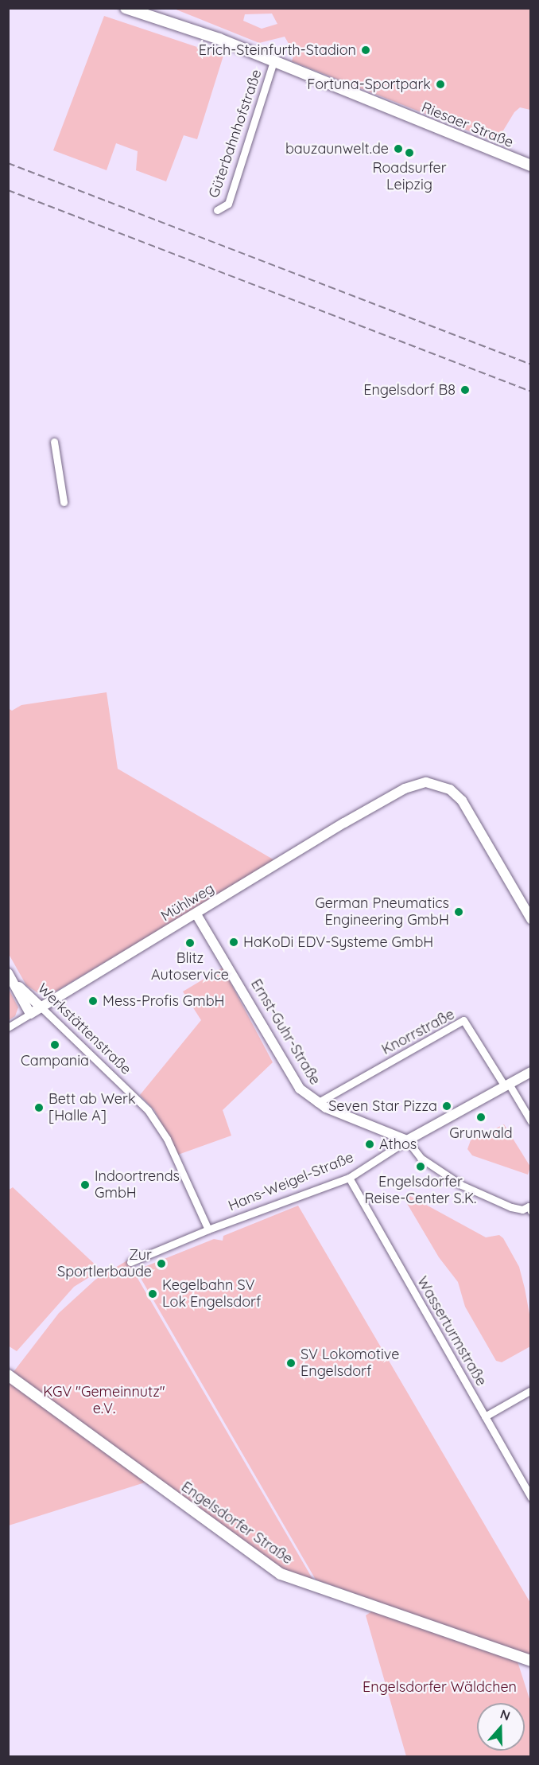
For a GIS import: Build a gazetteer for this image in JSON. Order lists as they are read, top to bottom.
{
  "streets": {
    "main road": ["Riesaer Straße", "Engelsdorfer Straße"],
    "street": [
      "Güterbahnhofstraße",
      "Mühlweg",
      "Werkstättenstraße",
      "Ernst-Guhr-Straße",
      "Knorrstraße",
      "Hans-Weigel-Straße",
      "Wasserturmstraße"
    ]
  },
  "crossings": [
    ["Riesaer Straße", "Güterbahnhofstraße"],
    ["Mühlweg", "Werkstättenstraße"],
    ["Mühlweg", "Ernst-Guhr-Straße"],
    ["Werkstättenstraße", "Hans-Weigel-Straße"],
    ["Ernst-Guhr-Straße", "Knorrstraße"],
    ["Ernst-Guhr-Straße", "Hans-Weigel-Straße"],
    ["Knorrstraße", "Hans-Weigel-Straße"],
    ["Hans-Weigel-Straße", "Wasserturmstraße"]
  ],
  "parks": ["KGV \"Gemeinnutz\" e.V.", "Engelsdorfer Wäldchen"],
  "places": [
    "Erich-Steinfurth-Stadion",
    "Fortuna-Sportpark",
    "bauzaunwelt.de",
    "Roadsurfer Leipzig",
    "Engelsdorf B8",
    "German Pneumatics Engineering GmbH",
    "HaKoDi EDV-Systeme GmbH",
    "Blitz Autoservice",
    "Mess-Profis GmbH",
    "Campania",
    "Seven Star Pizza",
    "Bett ab Werk [Halle A]",
    "Grunwald",
    "Athos",
    "Engelsdorfer Reise-Center S.K.",
    "Indoortrends GmbH",
    "Zur Sportlerbaude",
    "Kegelbahn SV Lok Engelsdorf",
    "SV Lokomotive Engelsdorf"
  ],
  "north": "top"
}
